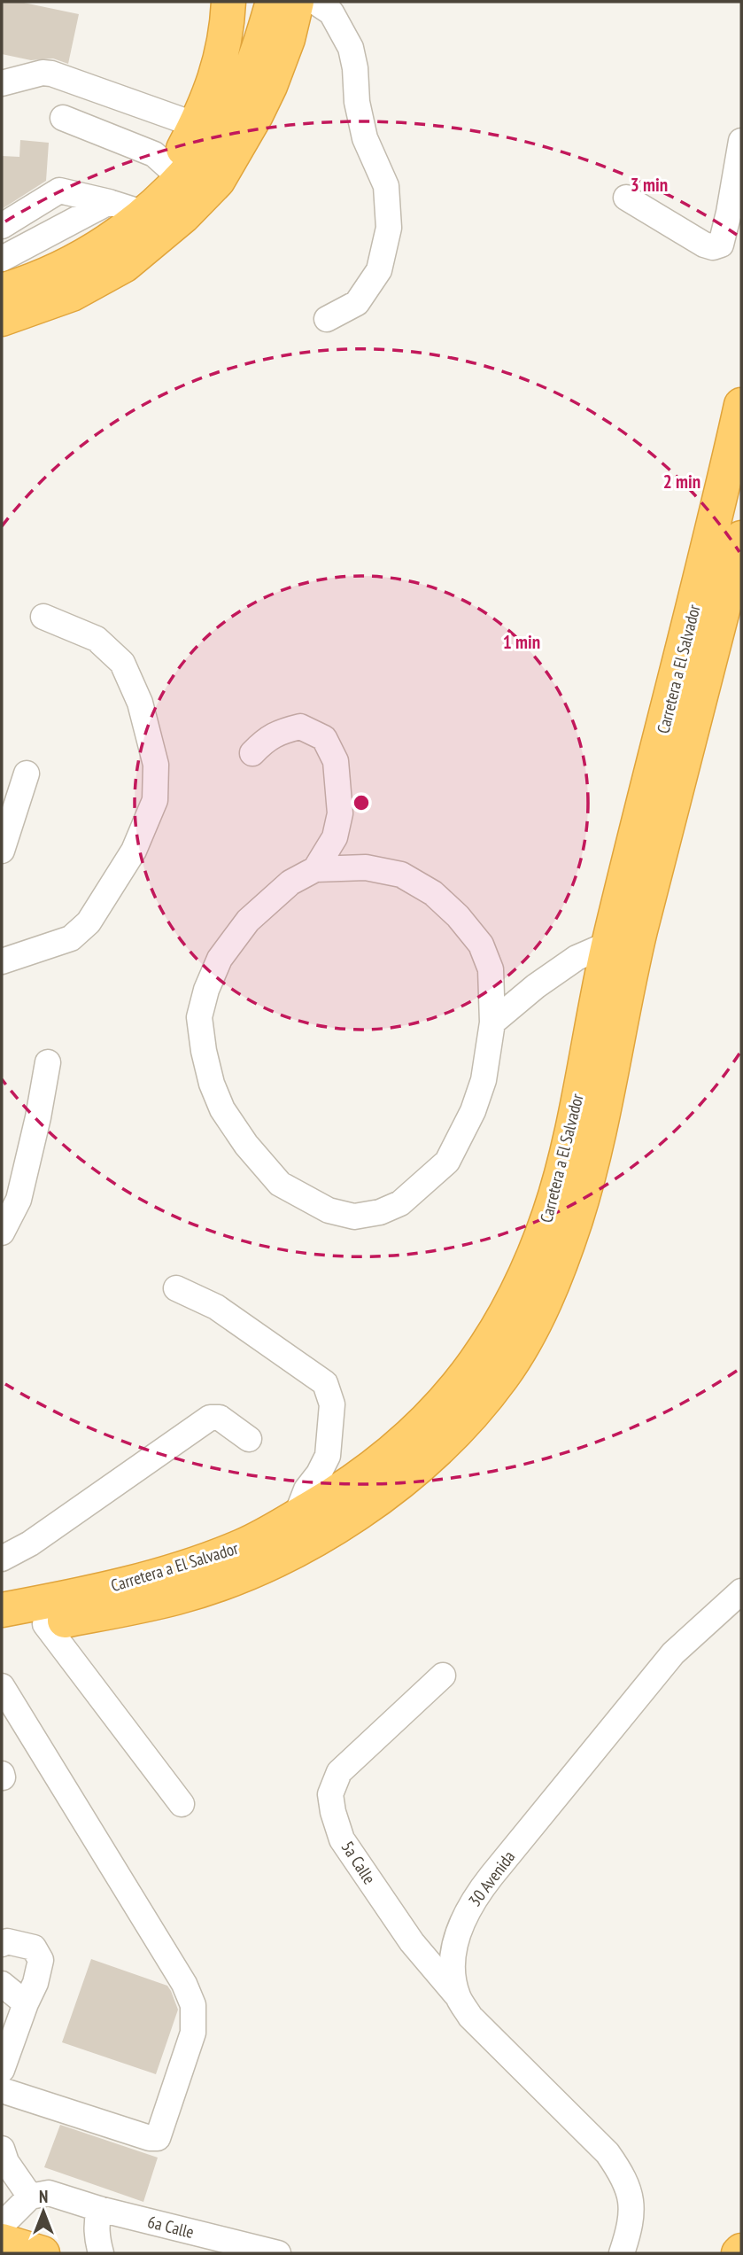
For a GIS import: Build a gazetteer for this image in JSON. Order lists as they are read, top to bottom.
{
  "streets": {
    "highway": ["Carretera a El Salvador"],
    "street": ["5a Calle", "30 Avenida", "6a Calle"]
  },
  "crossings": [
    ["5a Calle", "30 Avenida"]
  ],
  "north": "top",
  "rings": ["3 min", "2 min", "1 min"]
}
